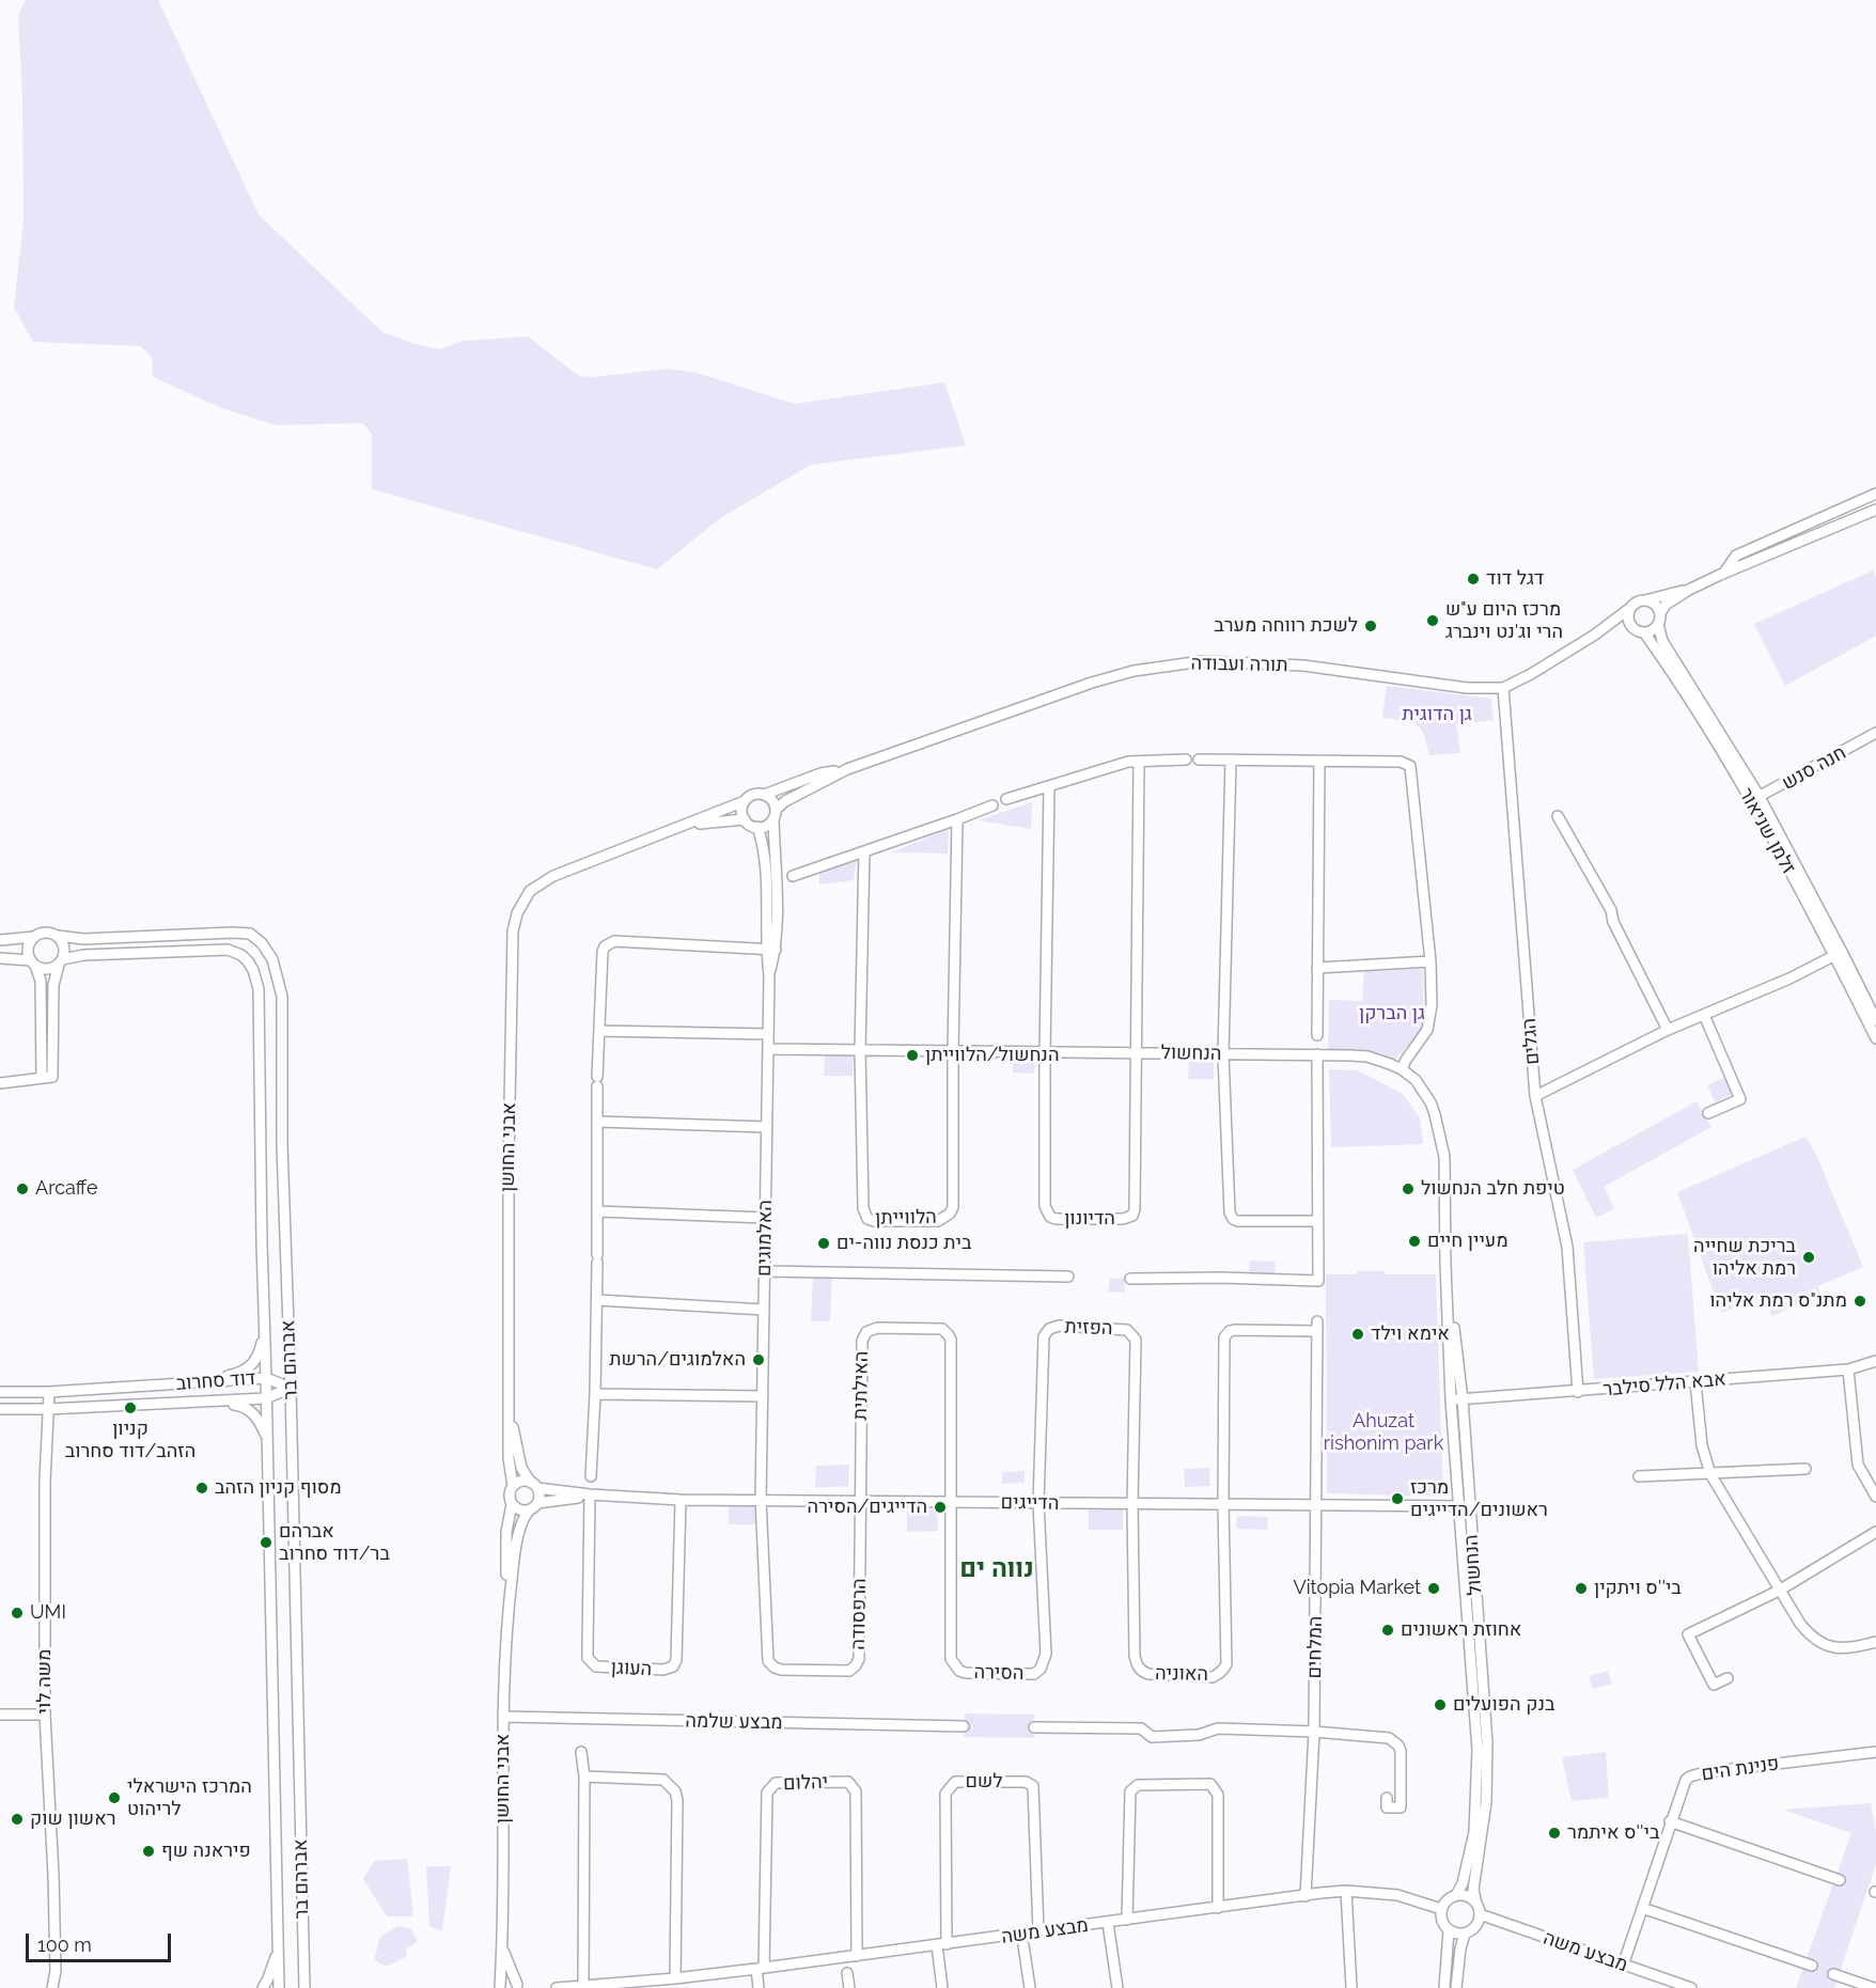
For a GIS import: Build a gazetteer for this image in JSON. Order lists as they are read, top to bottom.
{
  "streets": {
    "street": [
      "תורה ועבודה",
      "חנה סנש",
      "זלמן שניאור",
      "הגלים",
      "הנחשול",
      "אבני החושן",
      "הלווייתן",
      "הדיונון",
      "האלמוגים",
      "הפזית",
      "אברהם בר",
      "דוד סחרוב",
      "אבא הלל סילבר",
      "האילתית",
      "הדייגים",
      "הרפסודה",
      "המלחים",
      "העוגן",
      "הסירה",
      "האוניה",
      "משה לוי",
      "מבצע שלמה",
      "פנינת הים",
      "לשם",
      "יהלום",
      "מבצע משה"
    ]
  },
  "crossings": [
    ["תורה ועבודה", "הגלים"],
    ["תורה ועבודה", "האלמוגים"],
    ["חנה סנש", "זלמן שניאור"],
    ["הגלים", "אבא הלל סילבר"],
    ["הנחשול", "הלווייתן"],
    ["הנחשול", "הדיונון"],
    ["הנחשול", "האלמוגים"],
    ["הנחשול", "אבא הלל סילבר"],
    ["הנחשול", "הדייגים"],
    ["הנחשול", "מבצע משה"],
    ["אבני החושן", "הדייגים"],
    ["אבני החושן", "מבצע שלמה"],
    ["האלמוגים", "הדייגים"],
    ["האלמוגים", "הרפסודה"],
    ["הפזית", "הדייגים"],
    ["הפזית", "הסירה"],
    ["הפזית", "האוניה"],
    ["אברהם בר", "דוד סחרוב"],
    ["דוד סחרוב", "משה לוי"],
    ["האילתית", "הדייגים"],
    ["האילתית", "הרפסודה"],
    ["האילתית", "הסירה"],
    ["הדייגים", "הרפסודה"],
    ["הדייגים", "המלחים"],
    ["הדייגים", "העוגן"],
    ["הדייגים", "הסירה"],
    ["הדייגים", "האוניה"],
    ["המלחים", "האוניה"],
    ["המלחים", "מבצע משה"],
    ["פנינת הים", "מבצע משה"],
    ["לשם", "מבצע משה"],
    ["יהלום", "מבצע משה"]
  ],
  "districts": ["נווה ים"],
  "parks": ["גן הדוגית", "גן הברקן", "Ahuzat rishonim park"],
  "places": [
    "דגל דוד",
    "מרכז היום ע\"ש הרי וג'נט וינברג",
    "לשכת רווחה מערב",
    "הנחשול/הלווייתן",
    "Arcaffe",
    "טיפת חלב הנחשול",
    "מעיין חיים",
    "בית כנסת נווה-ים",
    "בריכת שחייה רמת אליהו",
    "מתנ\"ס רמת אליהו",
    "אימא וילד",
    "האלמוגים/הרשת",
    "קניון הזהב/דוד סחרוב",
    "מסוף קניון הזהב",
    "מרכז ראשונים/הדייגים",
    "הדייגים/הסירה",
    "אברהם בר/דוד סחרוב",
    "Vitopia Market",
    "בי''ס ויתקין",
    "UMI",
    "אחוזת ראשונים",
    "בנק הפועלים",
    "המרכז הישראלי לריהוט",
    "ראשון שוק",
    "בי''ס איתמר",
    "פיראנה שף"
  ],
  "scale_bar": "100 m"
}
